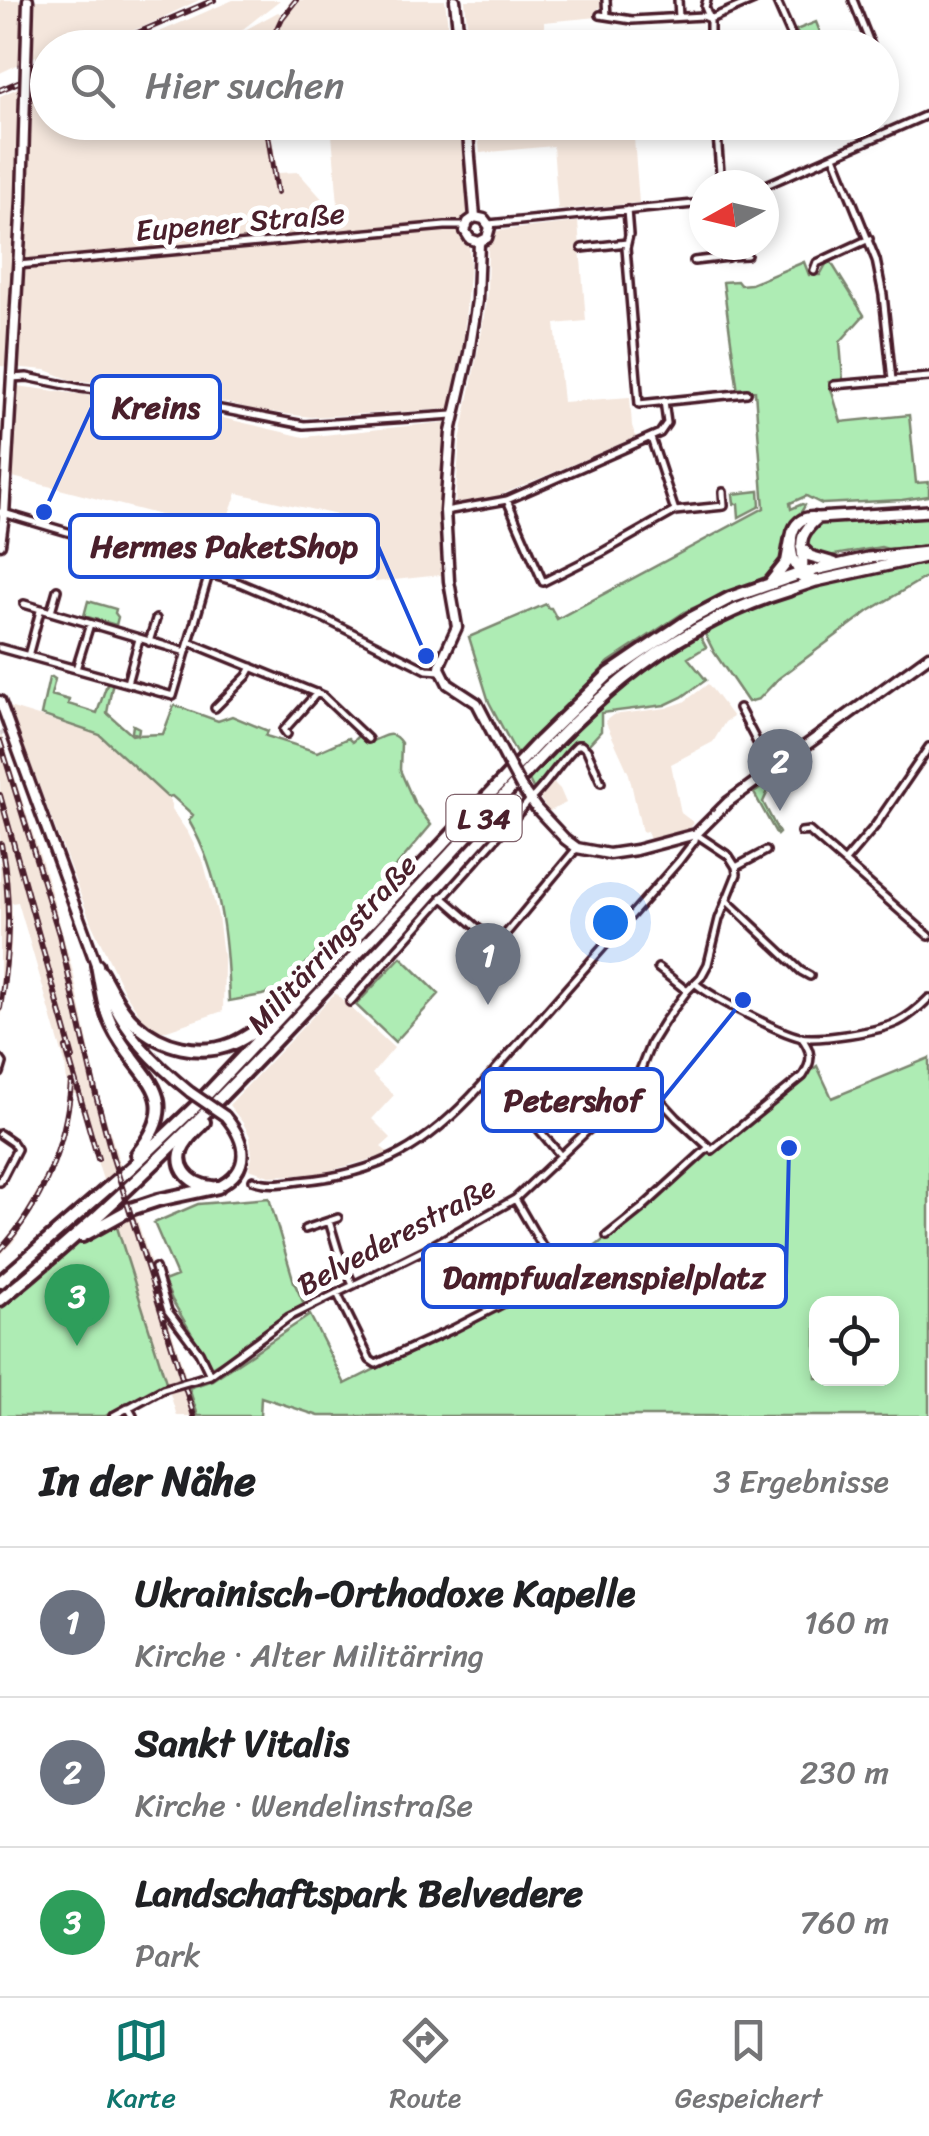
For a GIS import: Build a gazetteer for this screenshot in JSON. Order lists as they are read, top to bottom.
{
  "streets": {
    "highway": ["L 34", "Militärringstraße"],
    "street": ["Eupener Straße", "Belvederestraße"]
  },
  "crossings": [
    ["L 34", "Militärringstraße"]
  ],
  "places": [
    "Kreins",
    "Hermes PaketShop",
    "Petershof",
    "Dampfwalzenspielplatz"
  ],
  "north": "left",
  "page": {
    "search": "Hier suchen",
    "pins": ["2", "1", "3"],
    "heading": ["In der Nähe", "3 Ergebnisse"],
    "list": [
      {
        "mark": "1",
        "name": "Ukrainisch-Orthodoxe Kapelle",
        "note": "Kirche · Alter Militärring",
        "value": "160 m"
      },
      {
        "mark": "2",
        "name": "Sankt Vitalis",
        "note": "Kirche · Wendelinstraße",
        "value": "230 m"
      },
      {
        "mark": "3",
        "name": "Landschaftspark Belvedere",
        "note": "Park",
        "value": "760 m"
      }
    ],
    "nav": ["Karte", "Route", "Gespeichert"]
  }
}
